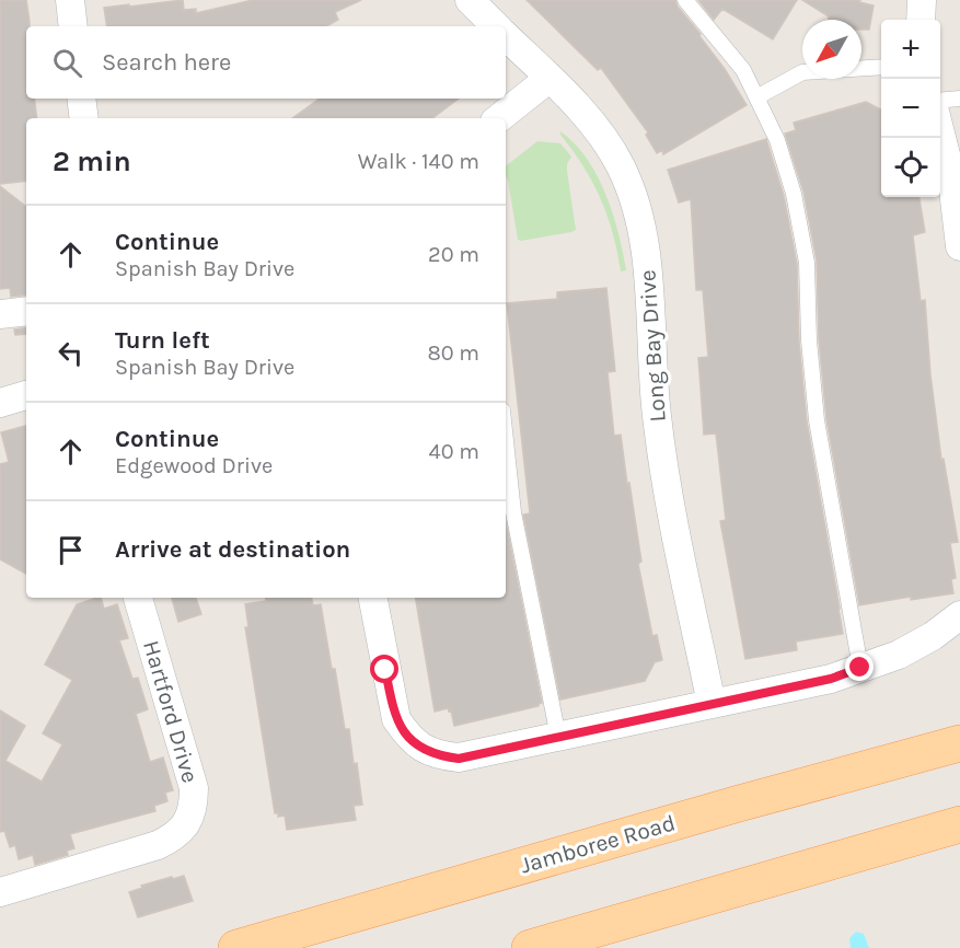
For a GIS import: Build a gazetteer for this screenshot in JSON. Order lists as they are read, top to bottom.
{
  "streets": {
    "main road": ["Jamboree Road"],
    "street": ["Long Bay Drive", "Hartford Drive"]
  },
  "north": "bottom left",
  "page": {
    "map_buttons": ["+", "−"],
    "search": "Search here",
    "heading": ["2 min", "Walk · 140 m"],
    "list": [
      ["Continue", "Spanish Bay Drive", "20 m"],
      ["Turn left", "Spanish Bay Drive", "80 m"],
      ["Continue", "Edgewood Drive", "40 m"],
      "Arrive at destination"
    ]
  }
}
